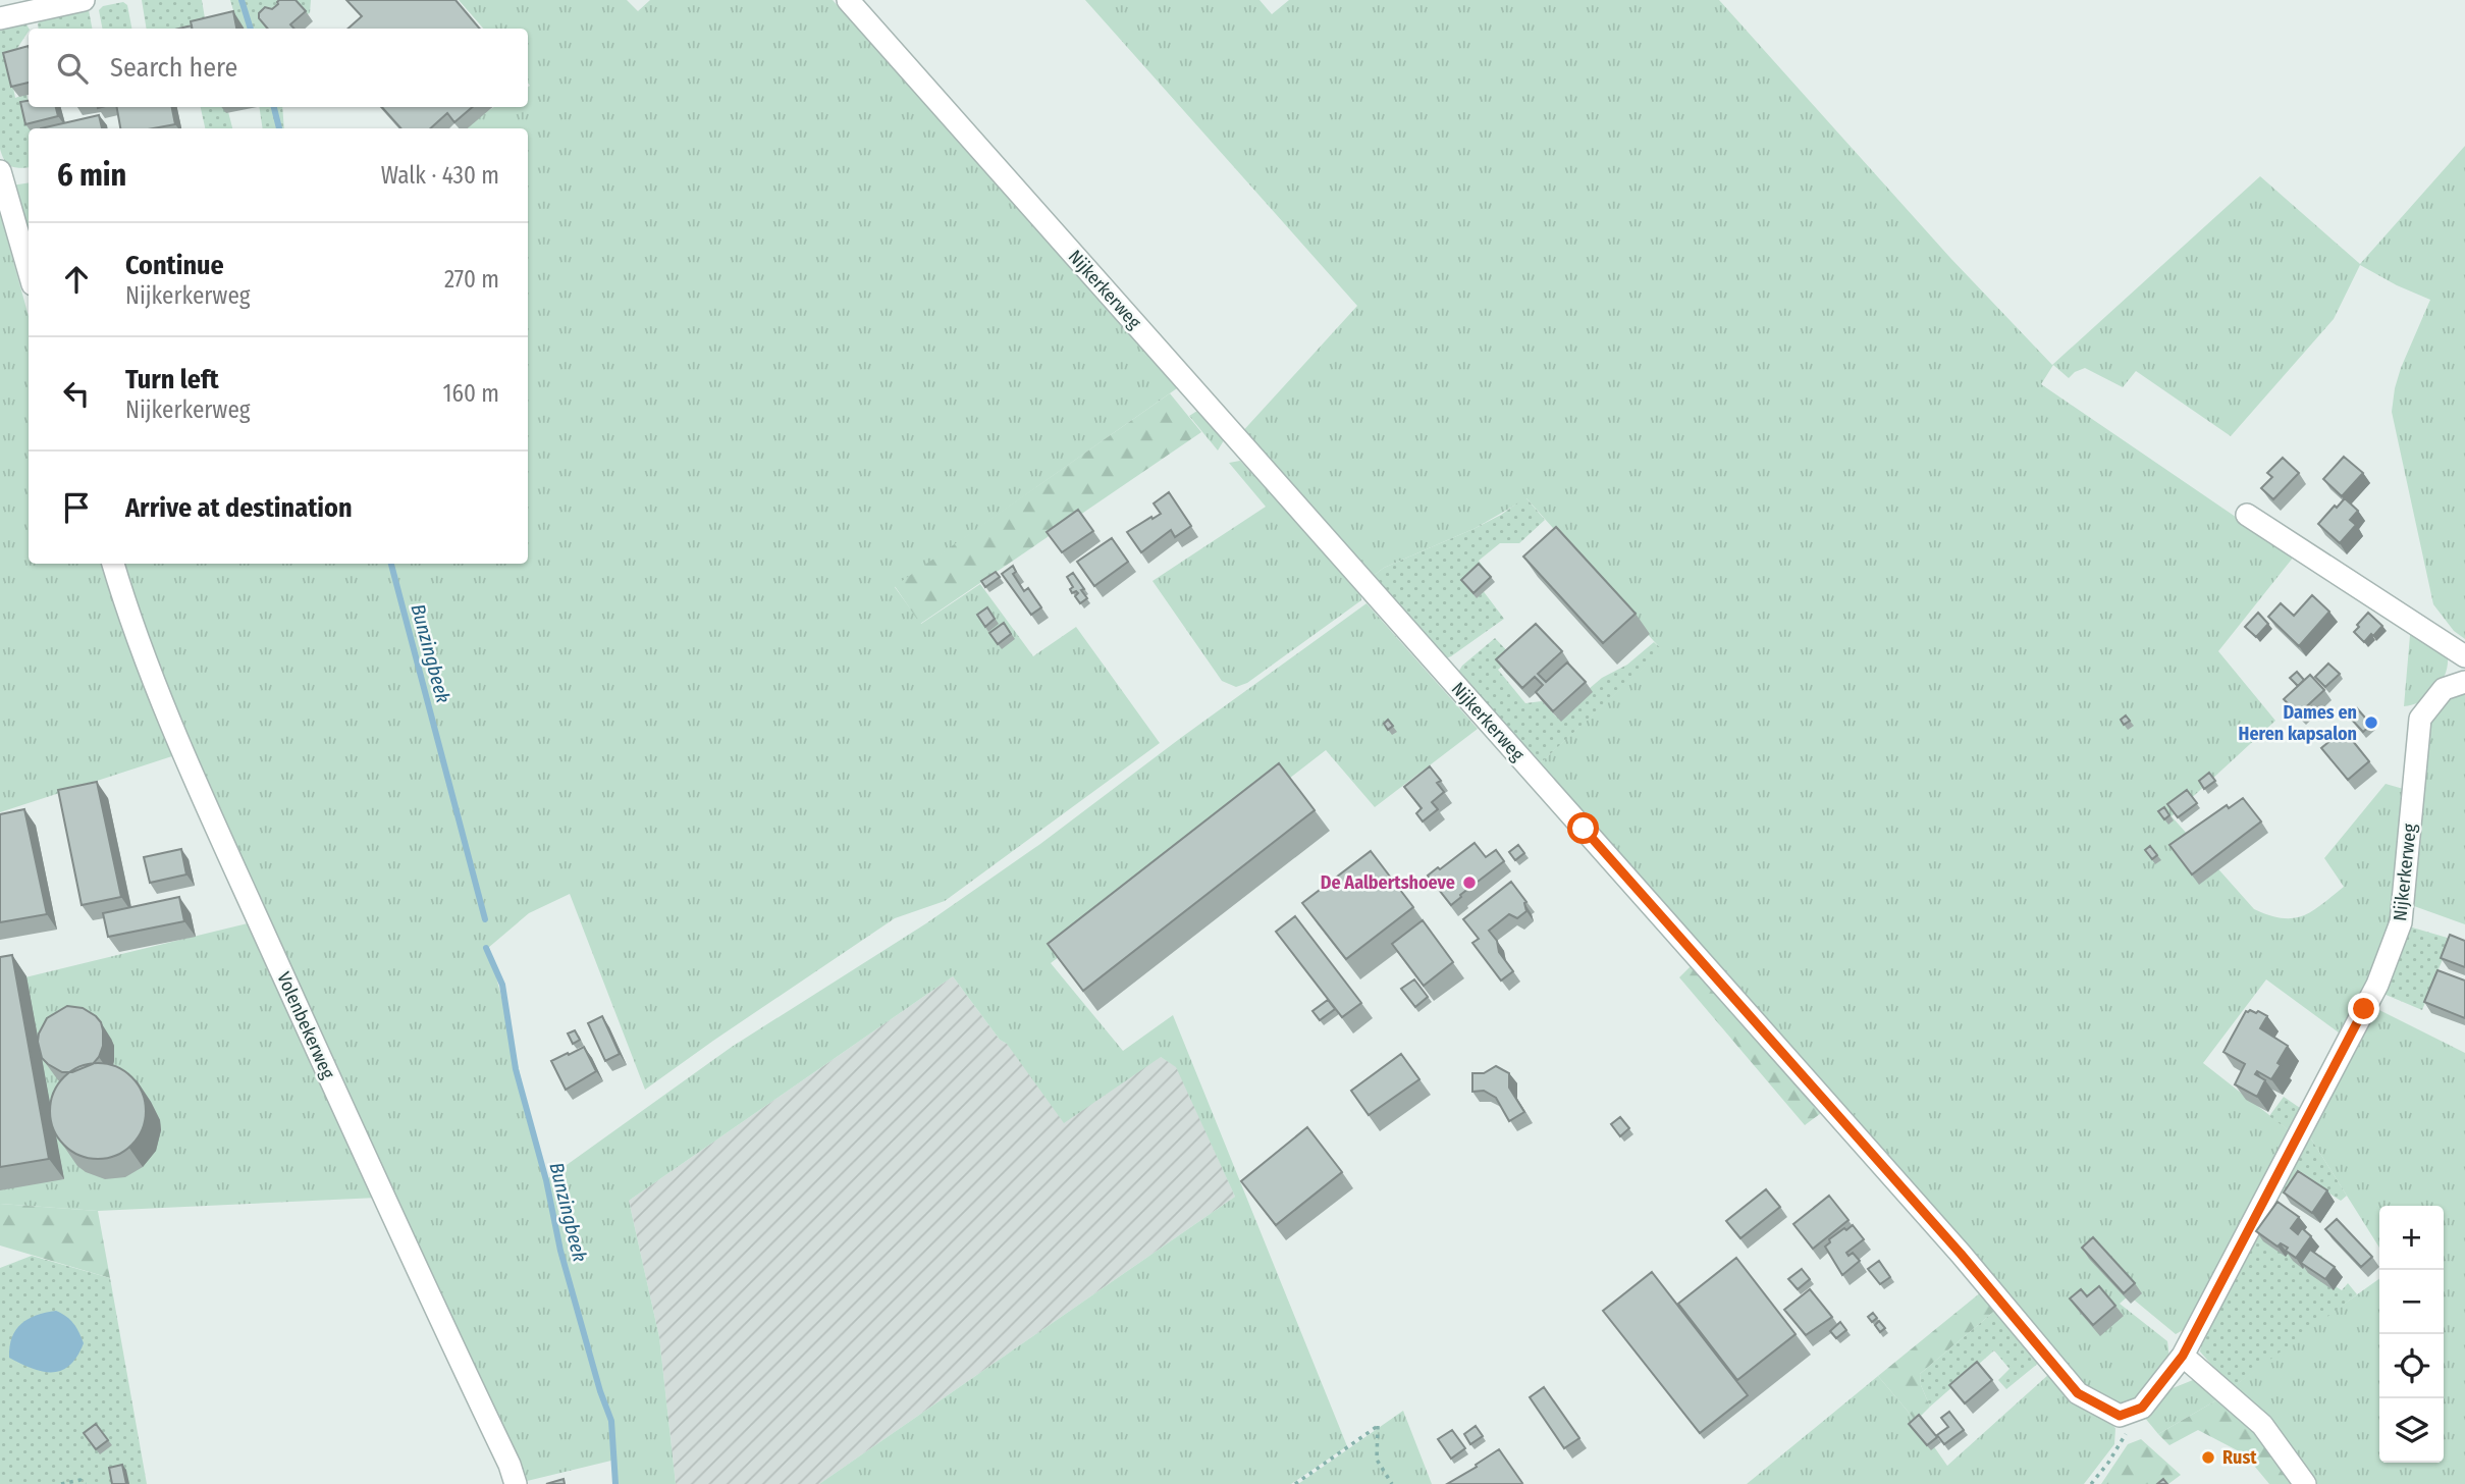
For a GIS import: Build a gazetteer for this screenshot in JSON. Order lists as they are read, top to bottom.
{
  "streets": {
    "street": ["Nijkerkerweg", "Volenbekerweg"]
  },
  "water": ["Bunzingbeek"],
  "places": ["Dames en Heren kapsalon", "De Aalbertshoeve", "Rust"],
  "page": {
    "search": "Search here",
    "heading": ["6 min", "Walk · 430 m"],
    "list": [
      ["Continue", "Nijkerkerweg", "270 m"],
      ["Turn left", "Nijkerkerweg", "160 m"],
      "Arrive at destination"
    ],
    "map_buttons": ["+", "−"]
  }
}
